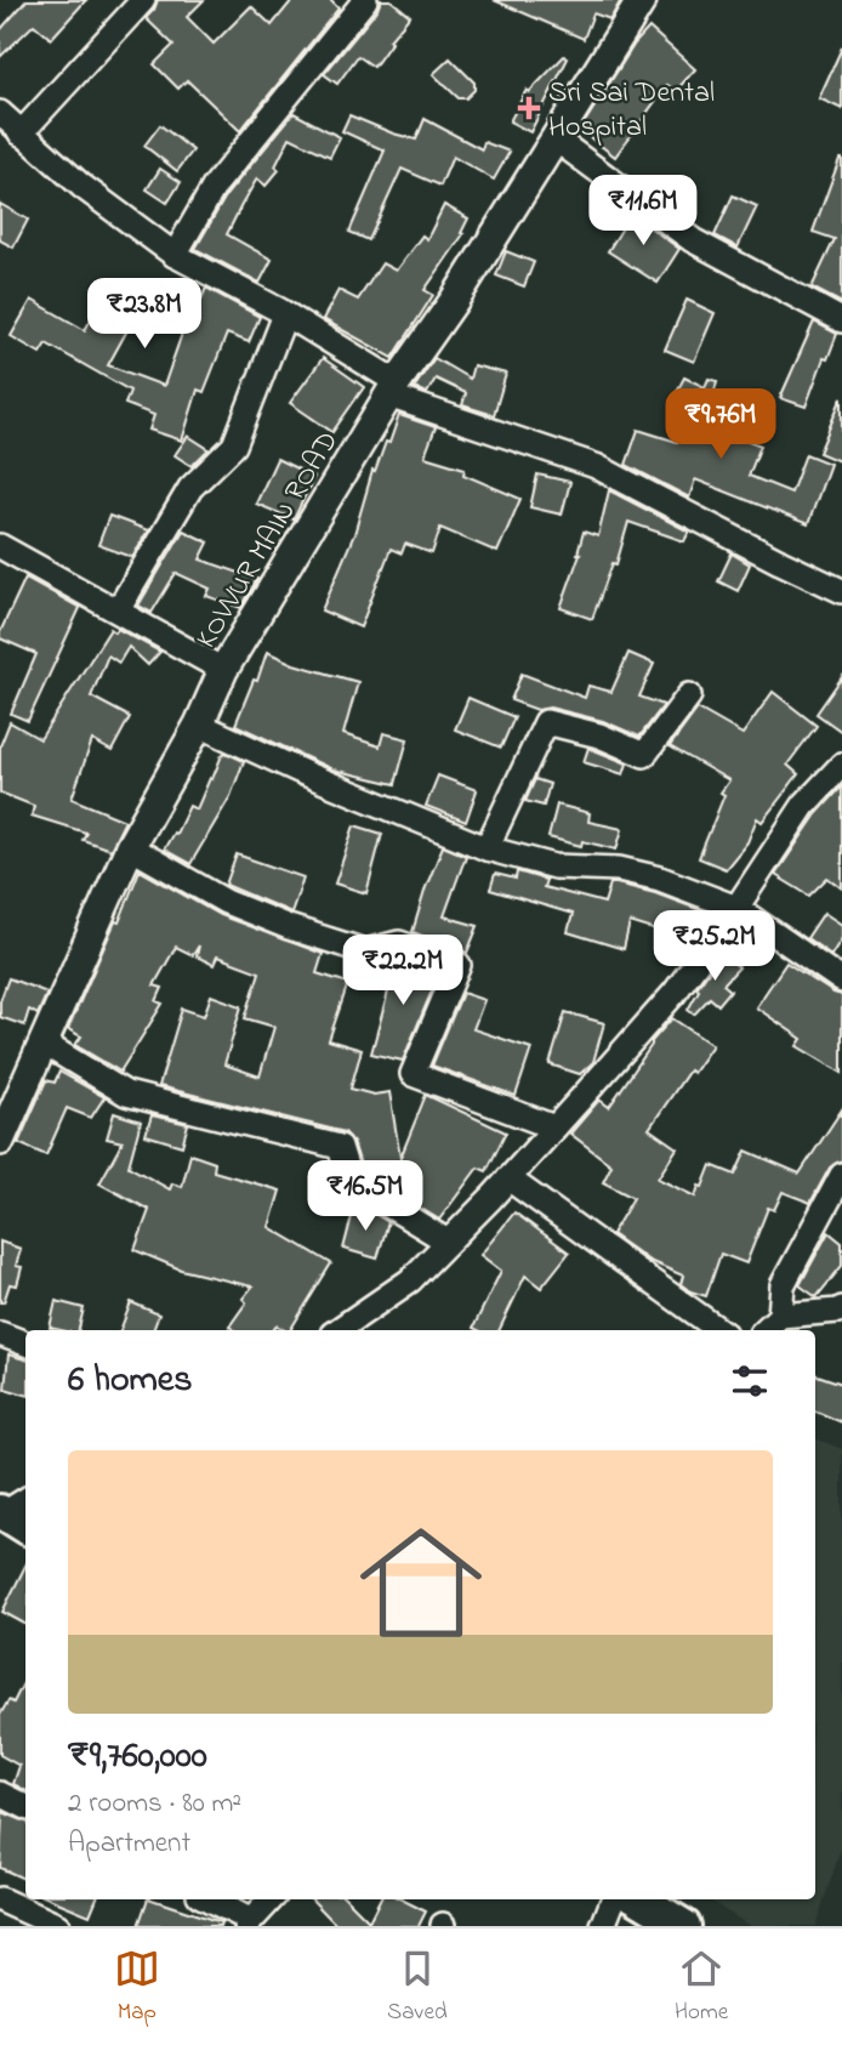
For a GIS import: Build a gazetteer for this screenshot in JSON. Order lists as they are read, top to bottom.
{
  "streets": {
    "street": ["KOVVUR MAIN ROAD"]
  },
  "places": {
    "health": ["Sri Sai Dental Hospital"]
  },
  "page": {
    "price": [
      "₹11.6M",
      "₹23.8M",
      "₹9.76M",
      "₹25.2M",
      "₹22.2M",
      "₹16.5M"
    ],
    "heading": "6 homes",
    "list": [
      {
        "name": "₹9,760,000",
        "note": "2 rooms · 80 m² · Apartment"
      }
    ],
    "tabs": ["Map", "Saved", "Home"]
  }
}
